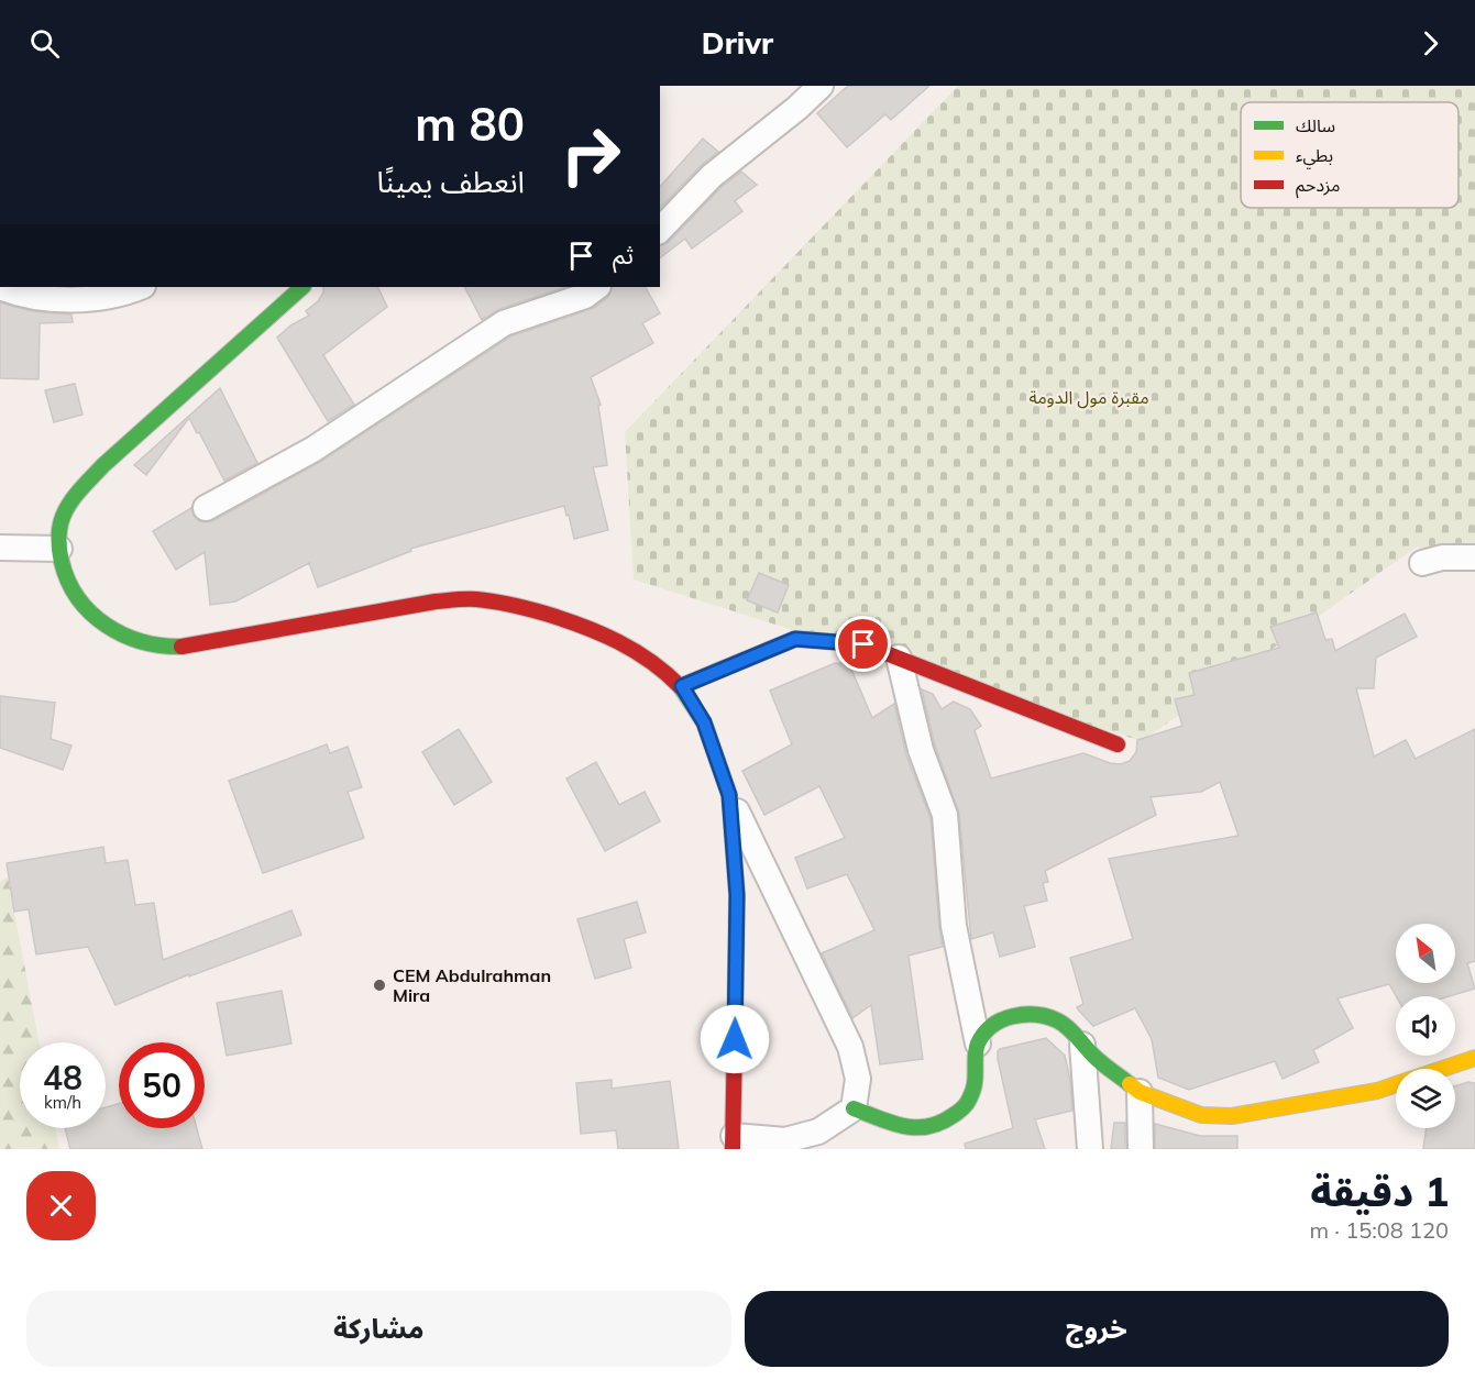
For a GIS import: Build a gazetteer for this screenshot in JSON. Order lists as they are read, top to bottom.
{
  "parks": ["مقبرة مول الدومة"],
  "places": ["CEM Abdulrahman Mira"],
  "legend": ["سالك", "بطيء", "مزدحم"],
  "north": "top left",
  "page": {
    "header": "Drivr",
    "turn": ["80 m", "انعطف يمينًا"],
    "then": "ثم",
    "speed": "48 km/h",
    "limit": "50",
    "heading": ["1 دقيقة", "120 m · 15:08"],
    "buttons": ["خروج", "مشاركة"]
  }
}
